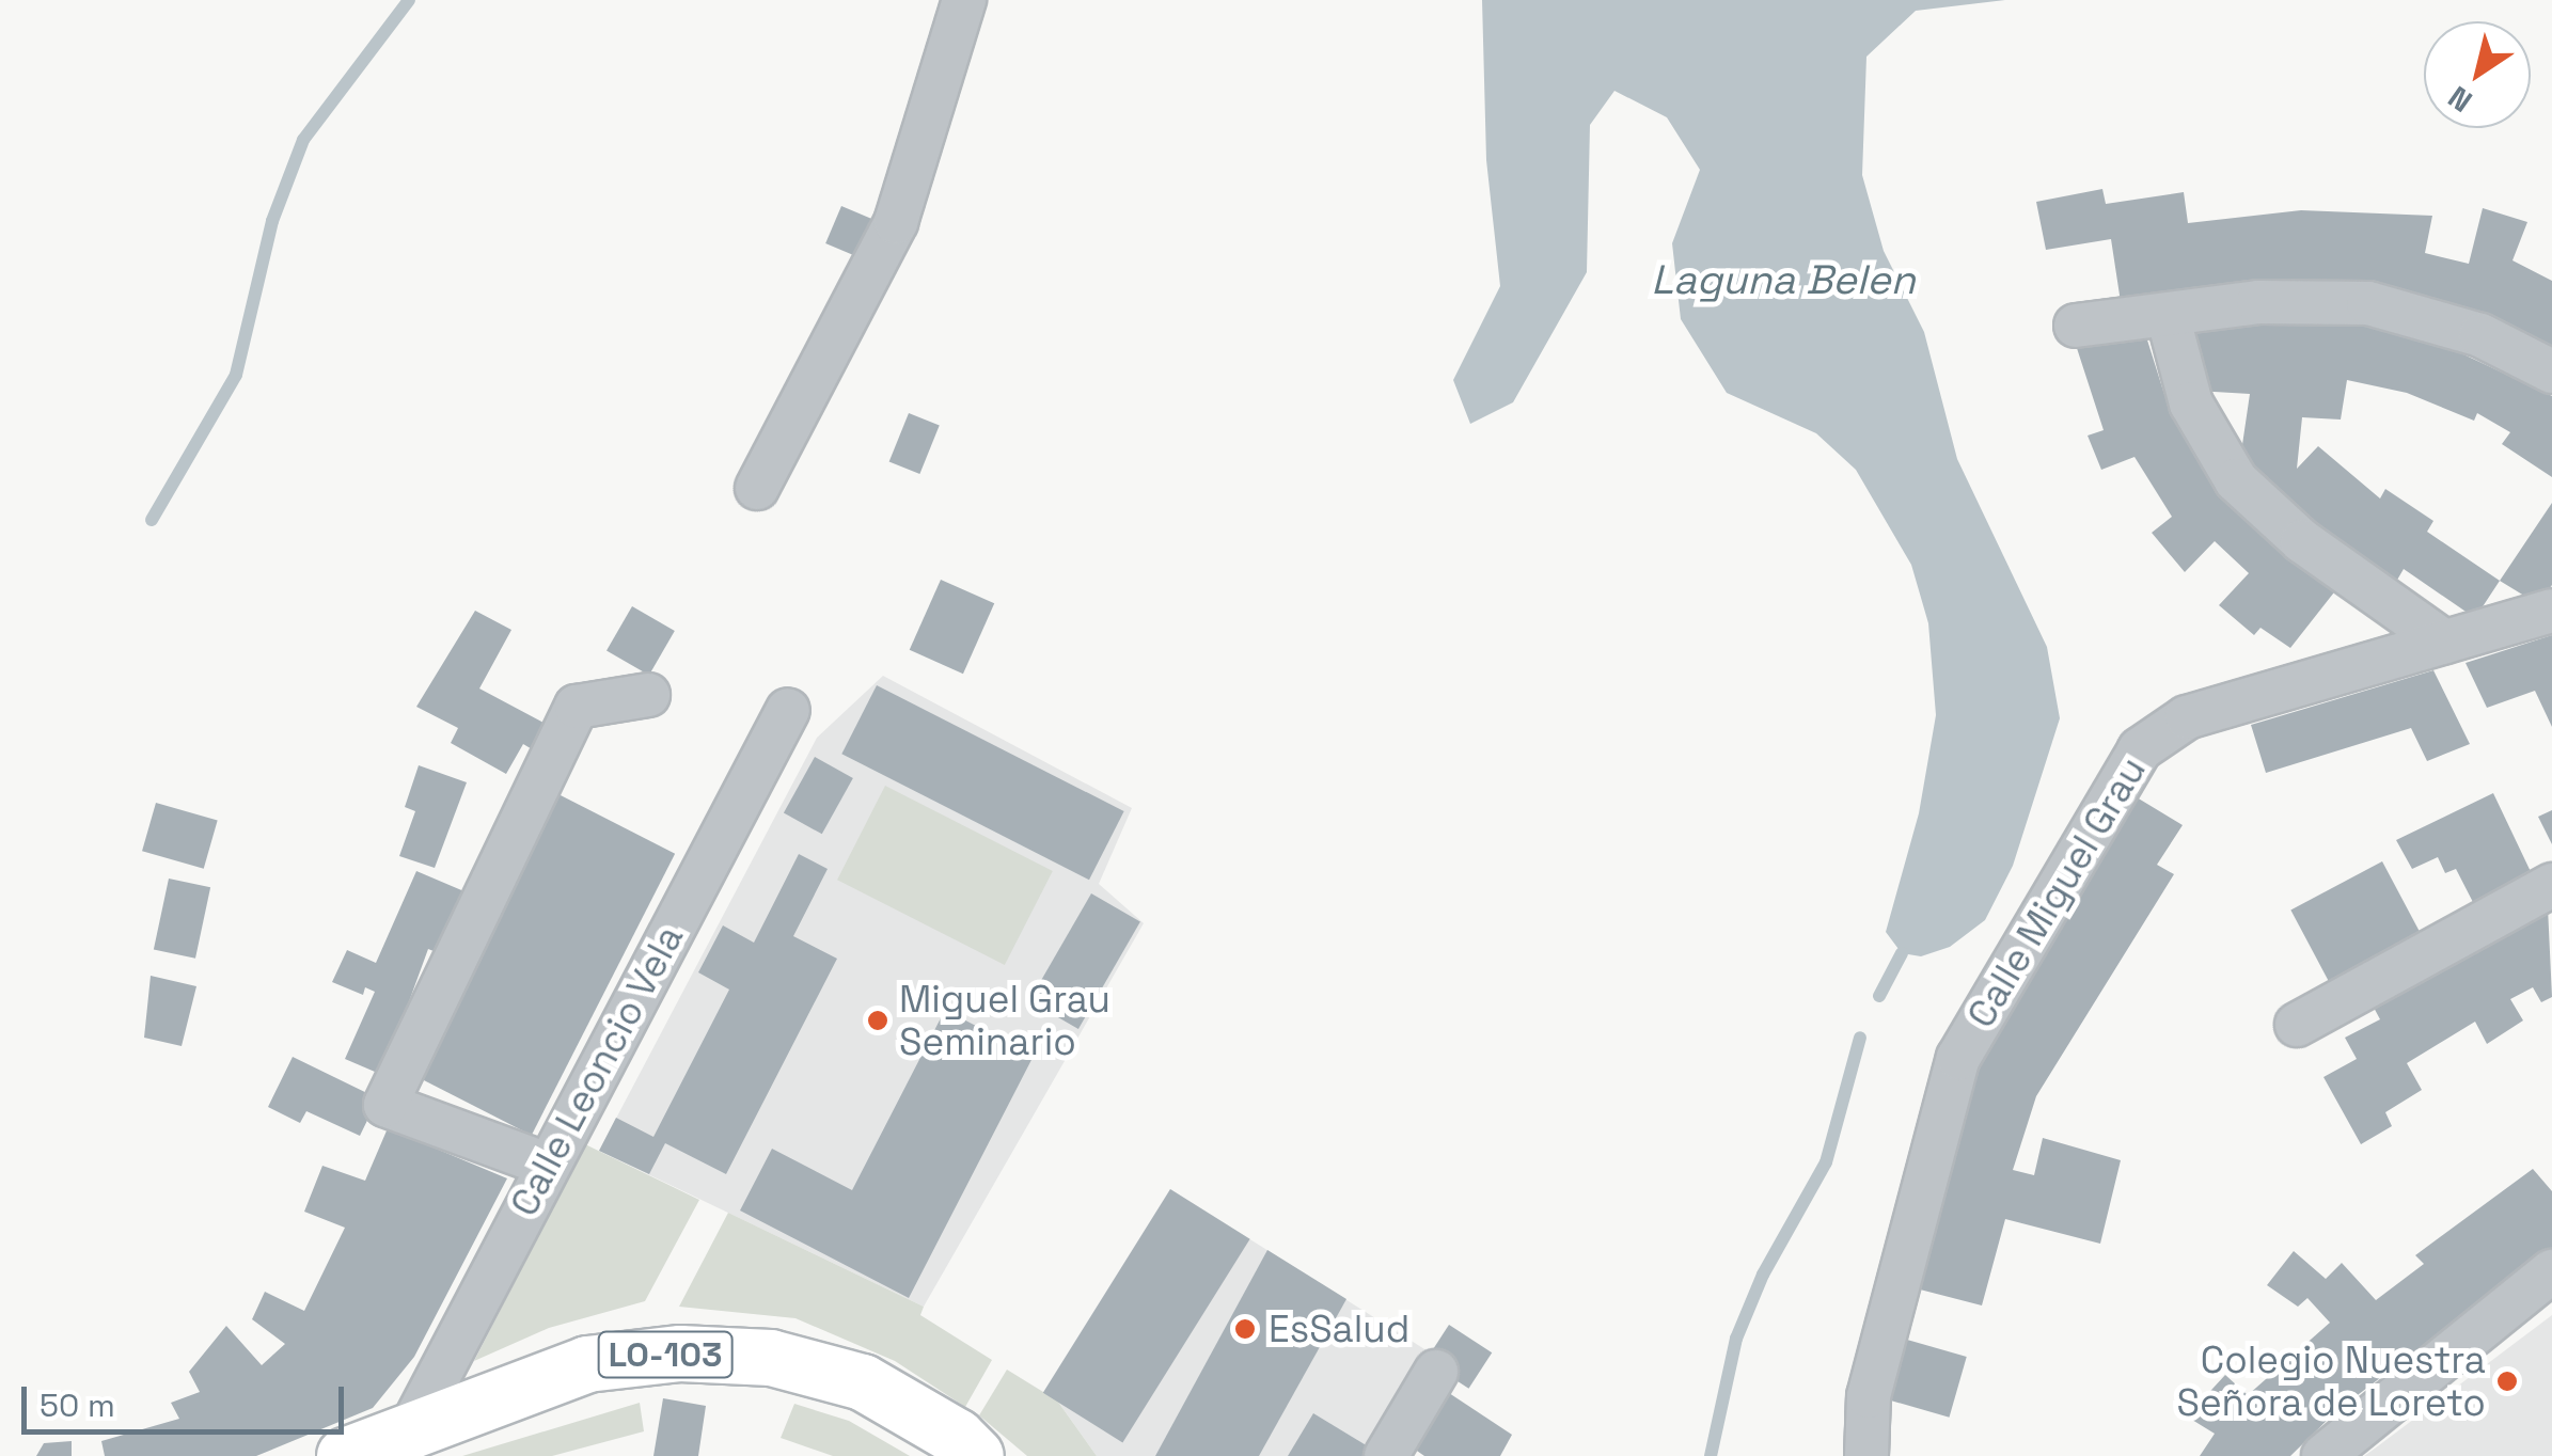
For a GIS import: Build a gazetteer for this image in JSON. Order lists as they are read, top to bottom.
{
  "streets": {
    "main road": ["LO-103"],
    "street": ["Calle Miguel Grau", "Calle Leoncio Vela"]
  },
  "crossings": [
    ["Calle Leoncio Vela", "LO-103"]
  ],
  "water": ["Laguna Belen"],
  "places": ["Miguel Grau Seminario", "EsSalud", "Colegio Nuestra Señora de Loreto"],
  "scale_bar": "50 m",
  "north": "bottom left"
}
